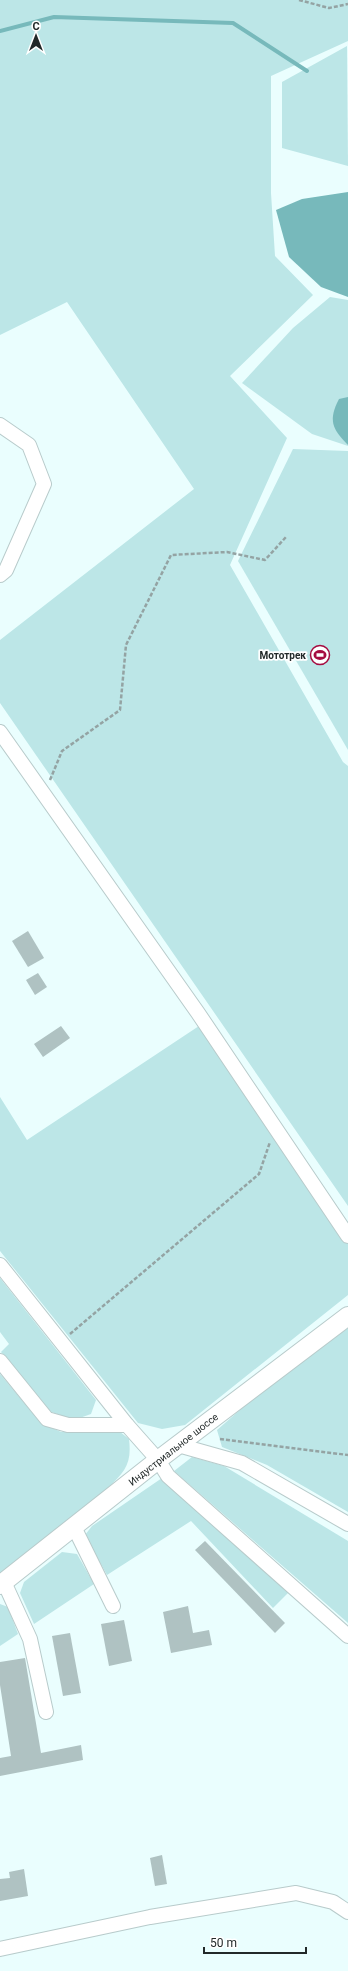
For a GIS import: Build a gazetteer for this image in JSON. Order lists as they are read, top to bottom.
{
  "streets": {
    "main road": ["Индустриальное шоссе"]
  },
  "places": {
    "sports": ["Мототрек"]
  },
  "scale_bar": "50 m",
  "north": "top"
}
